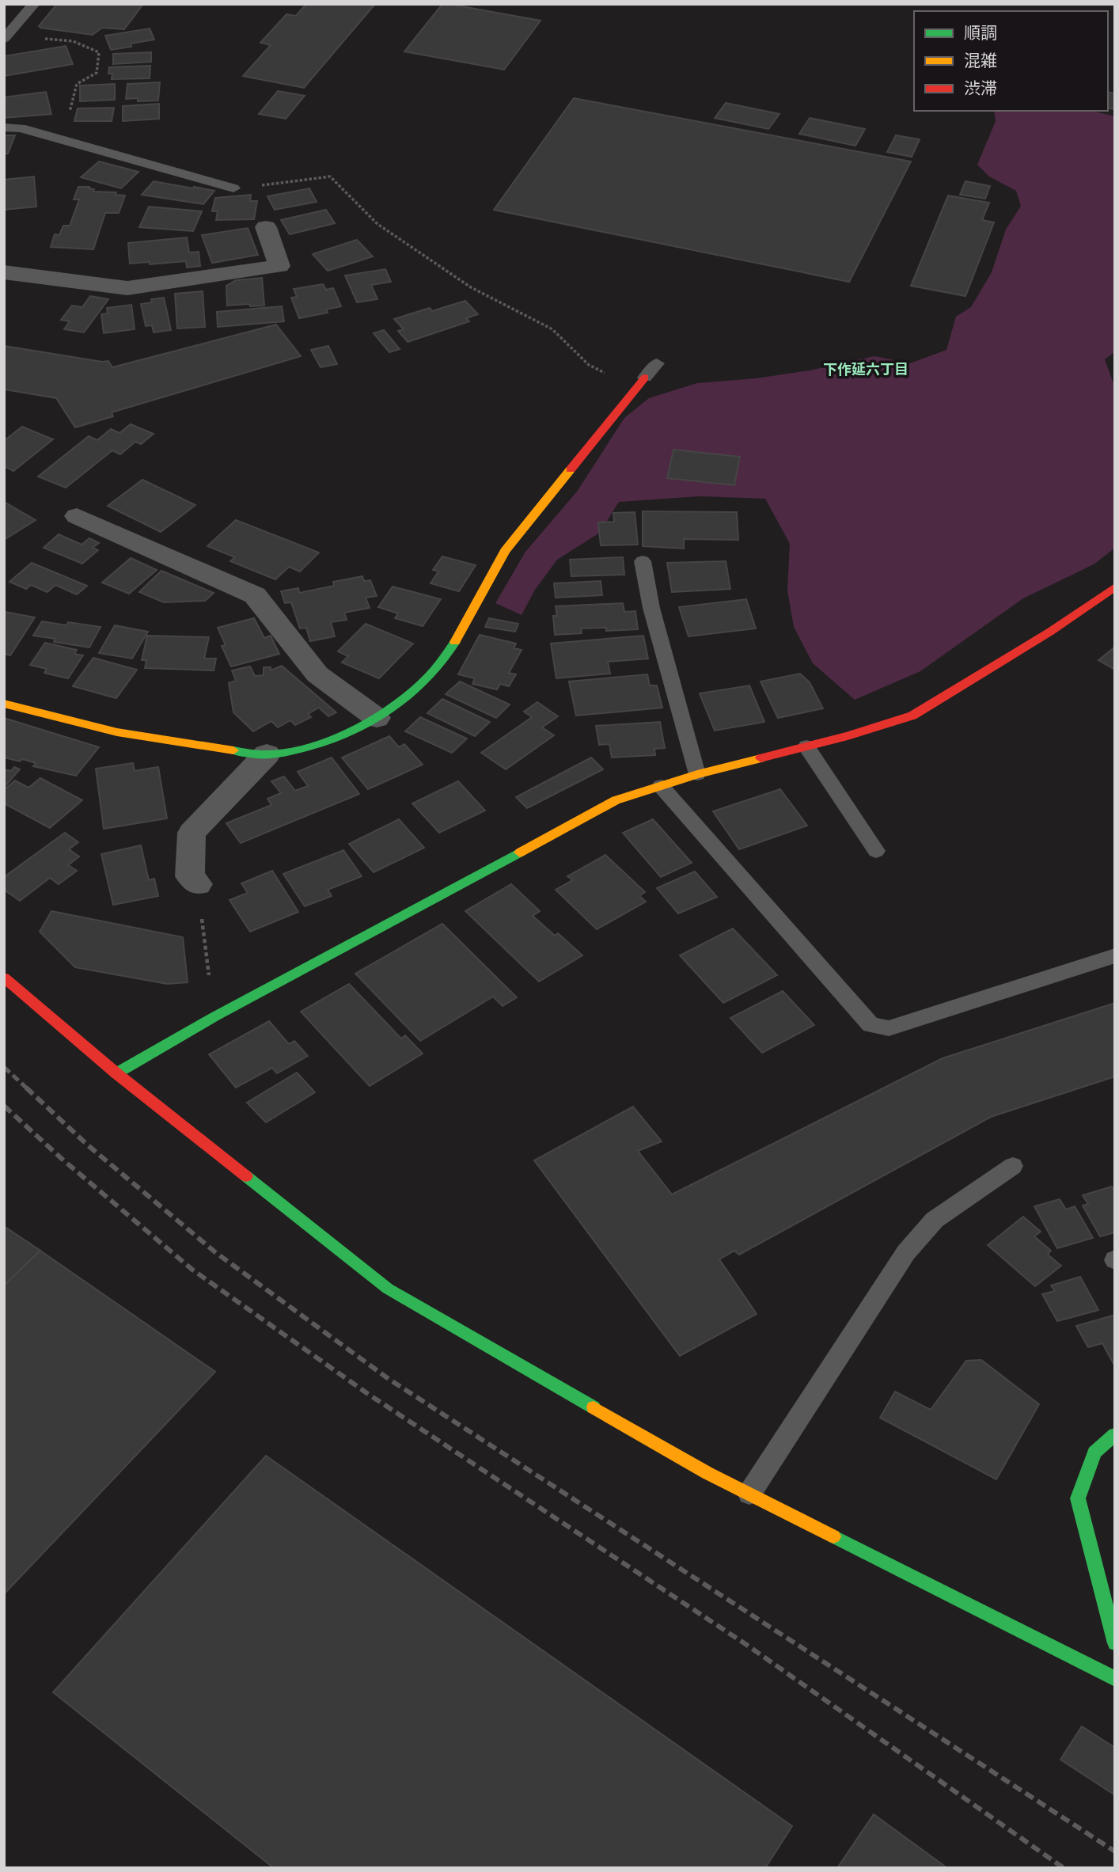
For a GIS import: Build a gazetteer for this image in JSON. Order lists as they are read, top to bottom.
{
  "districts": ["下作延六丁目"],
  "legend": ["順調", "混雑", "渋滞"]
}
